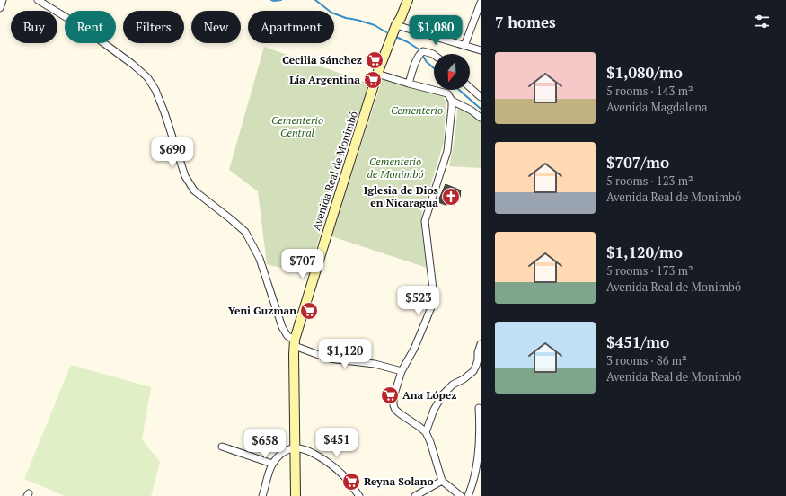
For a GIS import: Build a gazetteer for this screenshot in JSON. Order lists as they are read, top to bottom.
{
  "streets": {
    "street": ["Avenida Real de Monimbó"]
  },
  "parks": ["Cementerio", "Cementerio Central", "Cementerio de Monimbó"],
  "places": {
    "supermarket": [
      "Cecilia Sánchez",
      "Lía Argentina",
      "Yeni Guzman",
      "Ana López",
      "Reyna Solano"
    ],
    "church": ["Iglesia de Dios en Nicaragua"]
  },
  "north": "bottom",
  "page": {
    "heading": "7 homes",
    "chip": [
      "Buy",
      "Rent",
      "Filters",
      "New",
      "Apartment"
    ],
    "price": [
      "$1,080",
      "$690",
      "$707",
      "$523",
      "$1,120",
      "$451",
      "$658"
    ],
    "list": [
      {
        "name": "$1,080/mo",
        "note": "5 rooms · 143 m² · Avenida Magdalena"
      },
      {
        "name": "$707/mo",
        "note": "5 rooms · 123 m² · Avenida Real de Monimbó"
      },
      {
        "name": "$1,120/mo",
        "note": "5 rooms · 173 m² · Avenida Real de Monimbó"
      },
      {
        "name": "$451/mo",
        "note": "3 rooms · 86 m² · Avenida Real de Monimbó"
      }
    ]
  }
}
